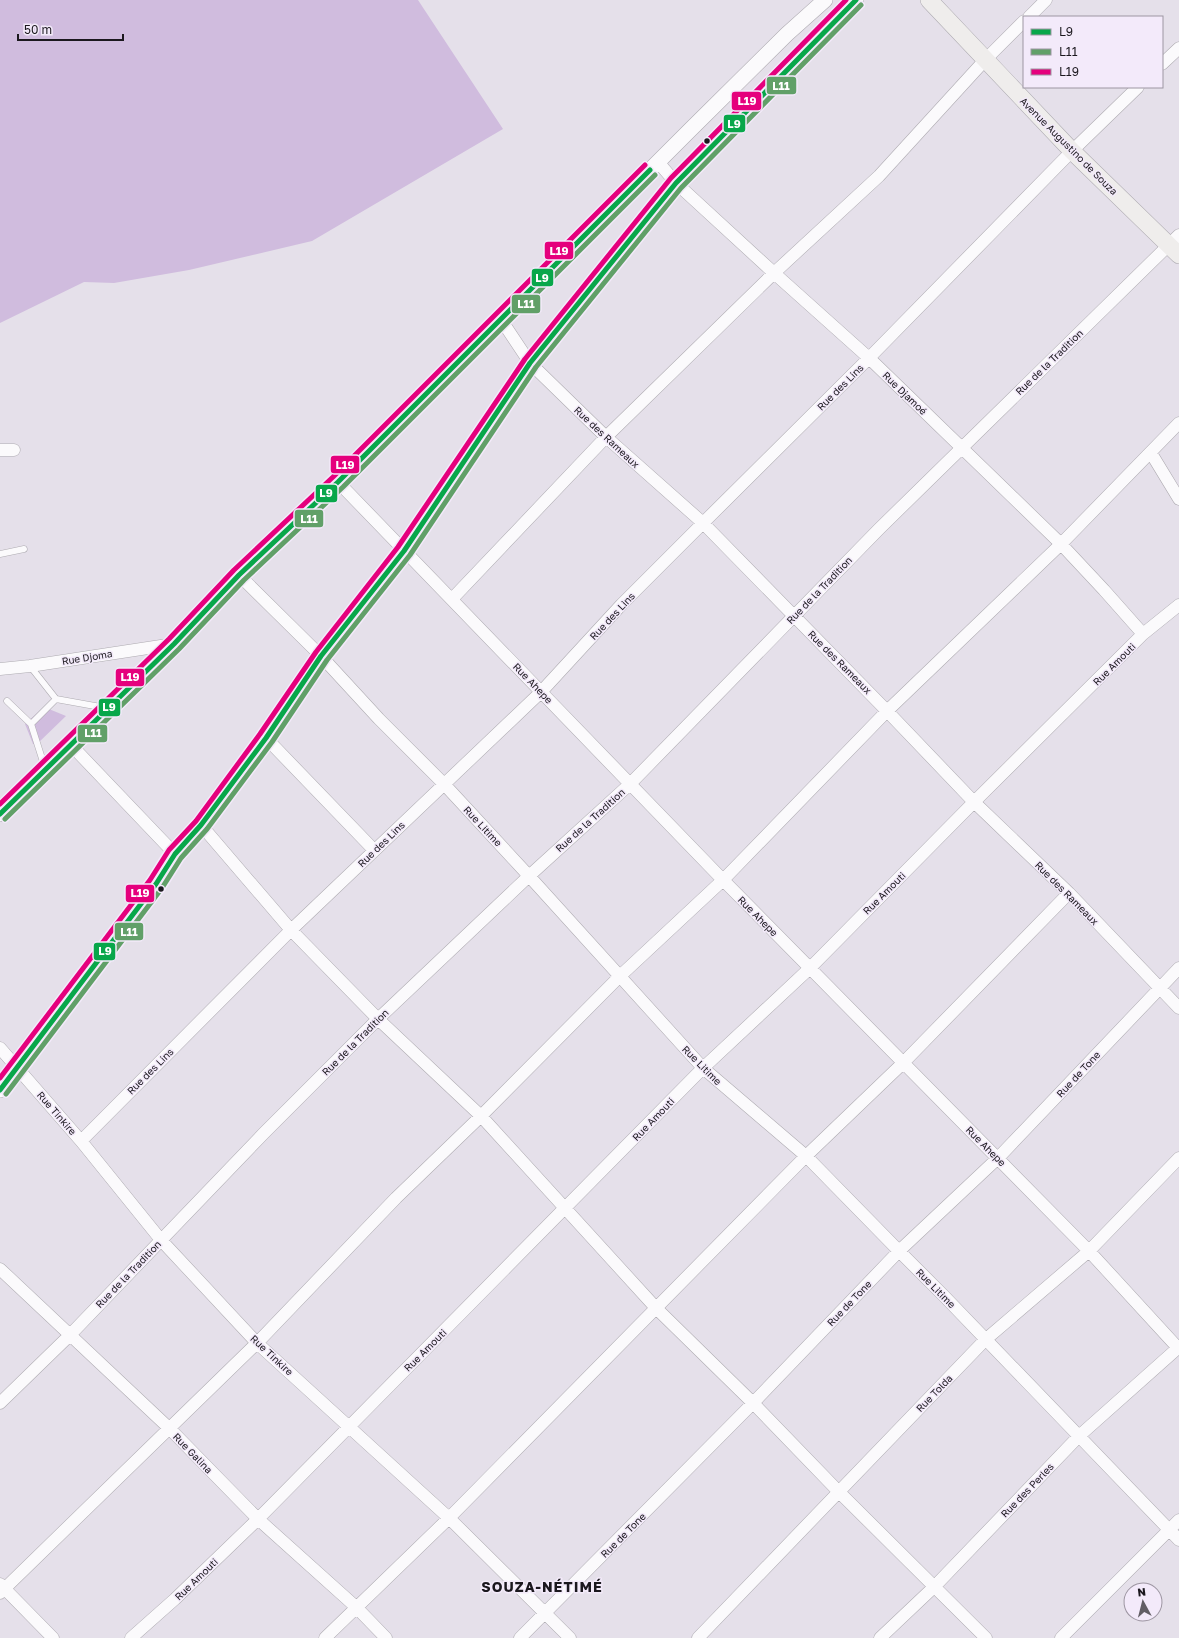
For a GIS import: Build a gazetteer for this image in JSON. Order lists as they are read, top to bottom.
{
  "streets": {
    "main road": ["Avenue Augustino de Souza"],
    "street": [
      "Rue de la Tradition",
      "Rue des Lins",
      "Rue Djamoé",
      "Rue des Rameaux",
      "Rue Djoma",
      "Rue Amouti",
      "Rue Ahepe",
      "Rue Litime",
      "Rue de Tone",
      "Rue Tinkire",
      "Rue Tolda",
      "Rue Galina",
      "Rue des Perles"
    ]
  },
  "crossings": [
    ["Avenue Augustino de Souza", "Rue de la Tradition"],
    ["Avenue Augustino de Souza", "Rue des Lins"],
    ["Rue de la Tradition", "Rue Djamoé"],
    ["Rue de la Tradition", "Rue des Rameaux"],
    ["Rue de la Tradition", "Rue Ahepe"],
    ["Rue de la Tradition", "Rue Litime"],
    ["Rue de la Tradition", "Rue Tinkire"],
    ["Rue de la Tradition", "Rue Galina"],
    ["Rue des Lins", "Rue Djamoé"],
    ["Rue des Lins", "Rue des Rameaux"],
    ["Rue des Lins", "Rue Ahepe"],
    ["Rue des Lins", "Rue Litime"],
    ["Rue des Lins", "Rue Tinkire"],
    ["Rue Djamoé", "Rue Amouti"],
    ["Rue des Rameaux", "Rue Amouti"],
    ["Rue des Rameaux", "Rue de Tone"],
    ["Rue Amouti", "Rue Ahepe"],
    ["Rue Amouti", "Rue Litime"],
    ["Rue Amouti", "Rue Tinkire"],
    ["Rue Amouti", "Rue Galina"],
    ["Rue Ahepe", "Rue de Tone"],
    ["Rue Ahepe", "Rue Tolda"],
    ["Rue Ahepe", "Rue des Perles"],
    ["Rue Litime", "Rue de Tone"],
    ["Rue Litime", "Rue Tolda"],
    ["Rue Litime", "Rue des Perles"],
    ["Rue de Tone", "Rue Tinkire"]
  ],
  "districts": ["SOUZA-NÉTIMÉ"],
  "lines": ["transit line L9", "transit line L19", "transit line L11"],
  "legend": ["L9", "L11", "L19"],
  "scale_bar": "50 m",
  "north": "top"
}
